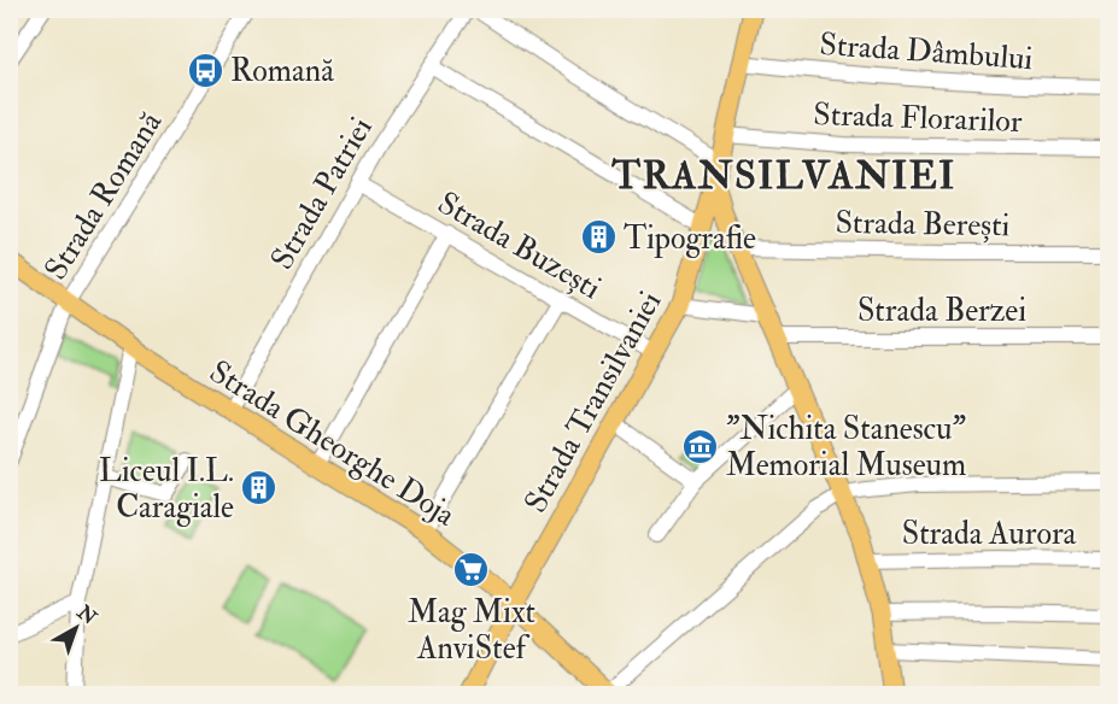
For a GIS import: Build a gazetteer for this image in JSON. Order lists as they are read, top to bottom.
{
  "streets": {
    "main road": ["Strada Transilvaniei", "Strada Gheorghe Doja"],
    "street": [
      "Strada Dâmbului",
      "Strada Florarilor",
      "Strada Patriei",
      "Strada Romană",
      "Strada Berești",
      "Strada Buzești",
      "Strada Berzei",
      "Strada Aurora"
    ]
  },
  "crossings": [
    ["Strada Dâmbului", "Strada Transilvaniei"],
    ["Strada Florarilor", "Strada Transilvaniei"],
    ["Strada Patriei", "Strada Buzești"],
    ["Strada Patriei", "Strada Gheorghe Doja"],
    ["Strada Romană", "Strada Gheorghe Doja"],
    ["Strada Buzești", "Strada Transilvaniei"],
    ["Strada Transilvaniei", "Strada Gheorghe Doja"]
  ],
  "districts": ["TRANSILVANIEI"],
  "places": {
    "bus stop": ["Romană"],
    "building": ["Tipografie", "Liceul I.L. Caragiale"],
    "museum": ["\"Nichita Stanescu\" Memorial Museum"],
    "supermarket": ["Mag Mixt AnviStef"]
  },
  "north": "top right"
}
